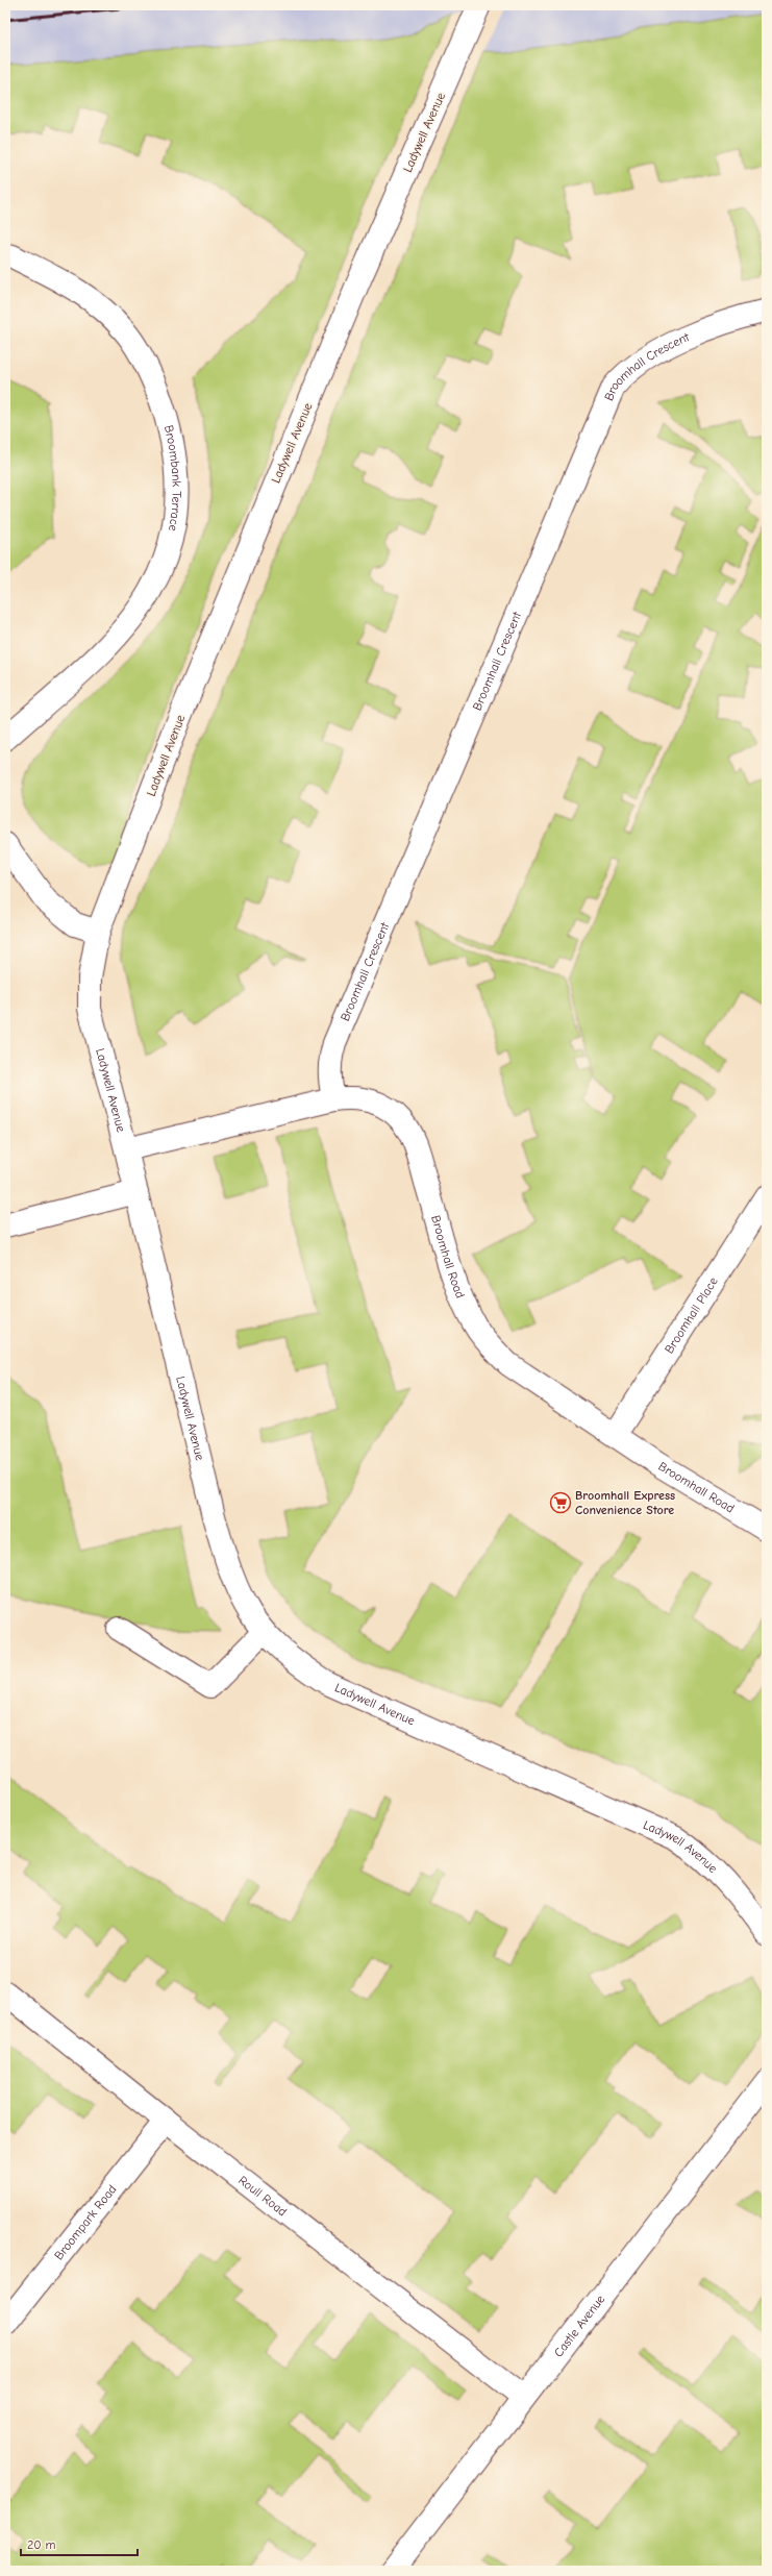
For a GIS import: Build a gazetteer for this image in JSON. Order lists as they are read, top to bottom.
{
  "streets": {
    "street": [
      "Ladywell Avenue",
      "Broomhall Crescent",
      "Broombank Terrace",
      "Broomhall Road",
      "Broomhall Place",
      "Roull Road",
      "Broompark Road",
      "Castle Avenue"
    ]
  },
  "crossings": [
    ["Ladywell Avenue", "Broomhall Road"],
    ["Broomhall Crescent", "Broomhall Road"],
    ["Broomhall Road", "Broomhall Place"],
    ["Roull Road", "Broompark Road"],
    ["Roull Road", "Castle Avenue"]
  ],
  "places": {
    "supermarket": ["Broomhall Express Convenience Store"]
  },
  "scale_bar": "20 m"
}
